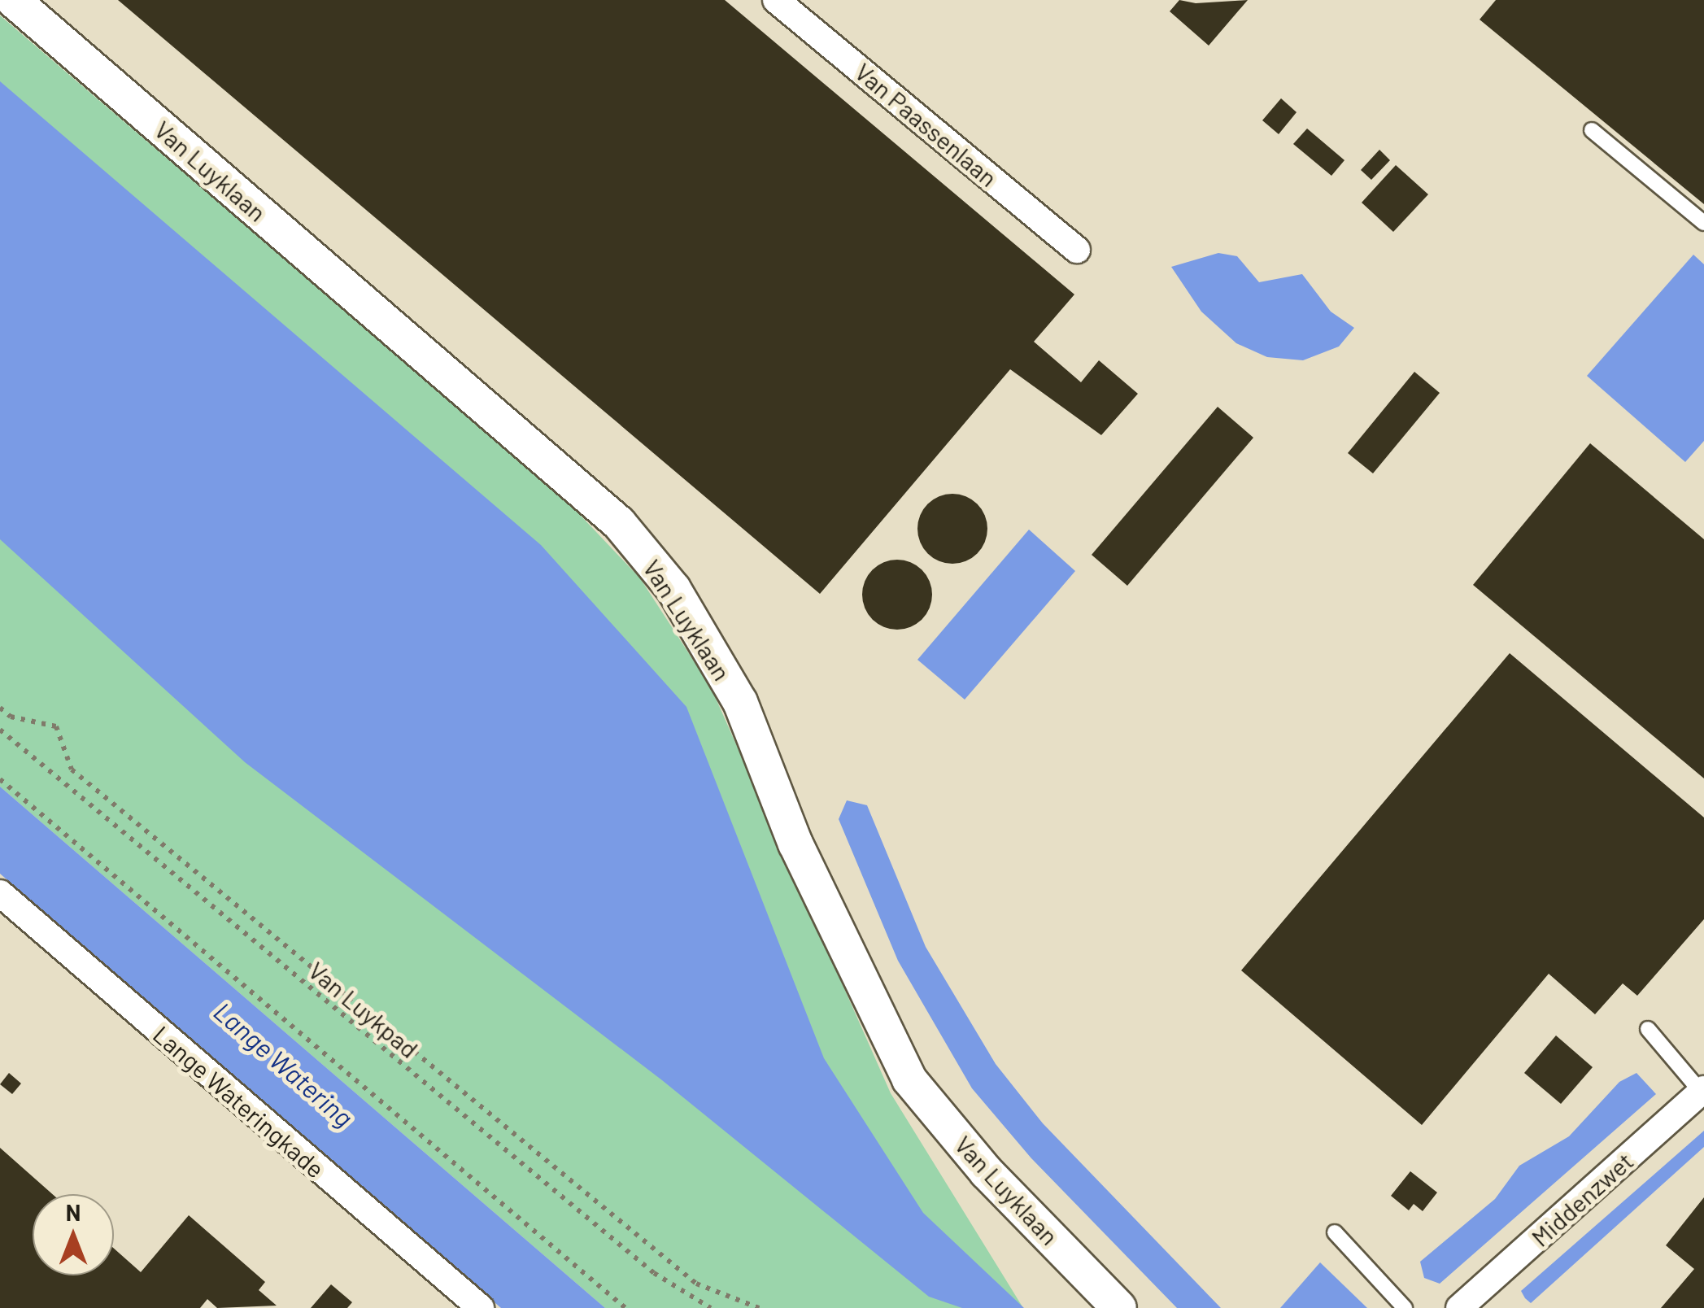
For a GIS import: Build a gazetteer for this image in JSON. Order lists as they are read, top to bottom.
{
  "streets": {
    "street": [
      "Van Paassenlaan",
      "Van Luyklaan",
      "Lange Wateringkade",
      "Middenzwet"
    ],
    "path": ["Van Luykpad"]
  },
  "water": ["Lange Watering"],
  "north": "top"
}
